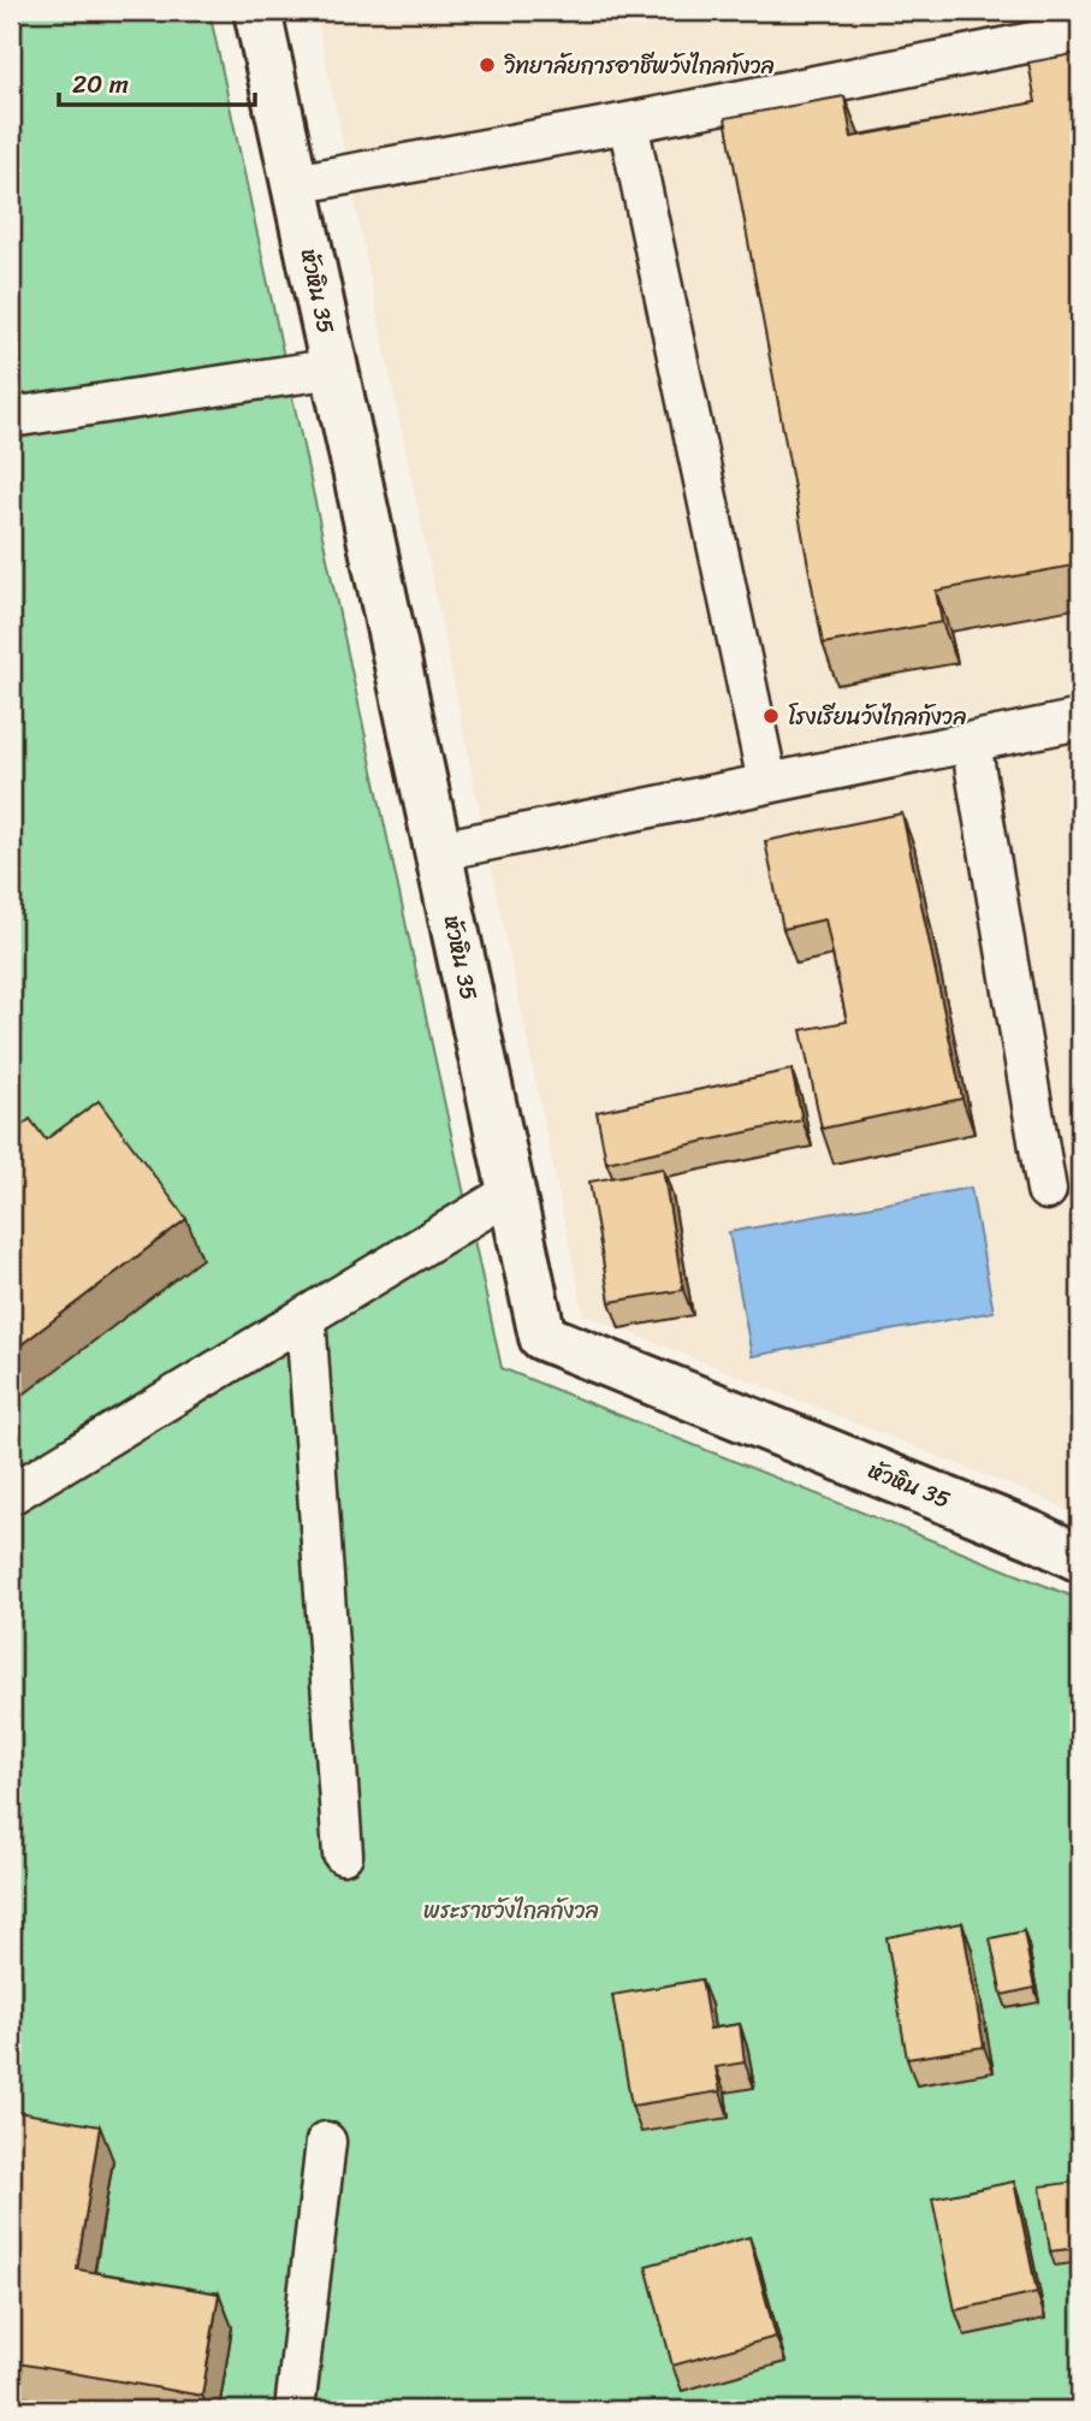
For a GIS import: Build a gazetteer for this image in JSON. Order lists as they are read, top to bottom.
{
  "streets": {
    "street": ["หัวหิน 35"]
  },
  "parks": ["พระราชวังไกลกังวล"],
  "places": ["วิทยาลัยการอาชีพวังไกลกังวล", "โรงเรียนวังไกลกังวล"],
  "scale_bar": "20 m"
}
